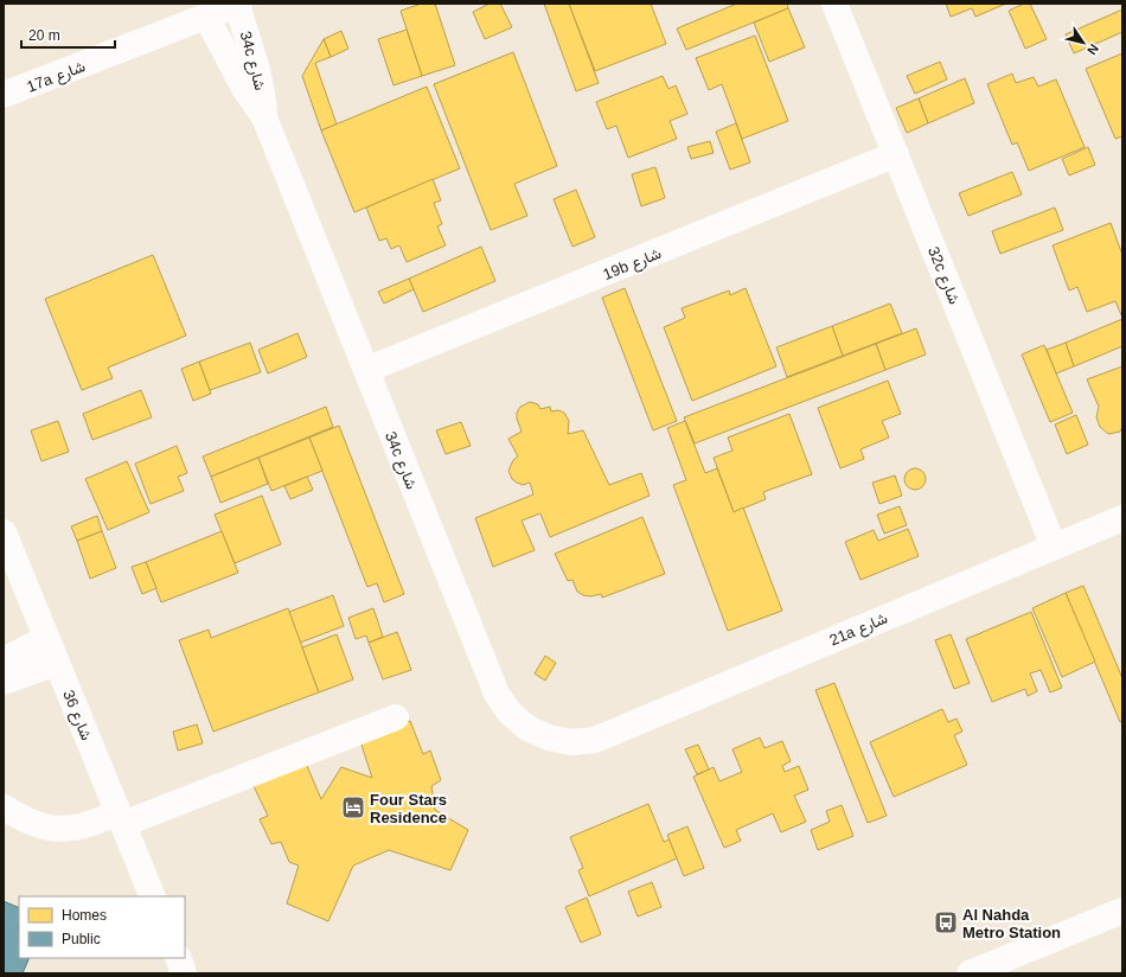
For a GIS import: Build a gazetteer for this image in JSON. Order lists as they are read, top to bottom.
{
  "streets": {
    "street": [
      "34c شارع",
      "17a شارع",
      "19b شارع",
      "32c شارع",
      "21a شارع",
      "شارع 36"
    ]
  },
  "crossings": [
    ["34c شارع", "17a شارع"],
    ["34c شارع", "19b شارع"],
    ["34c شارع", "21a شارع"],
    ["19b شارع", "32c شارع"],
    ["32c شارع", "21a شارع"]
  ],
  "places": {
    "hotel": ["Four Stars Residence"],
    "bus stop": ["Al Nahda Metro Station"]
  },
  "legend": ["Homes", "Public"],
  "scale_bar": "20 m",
  "north": "bottom right"
}
